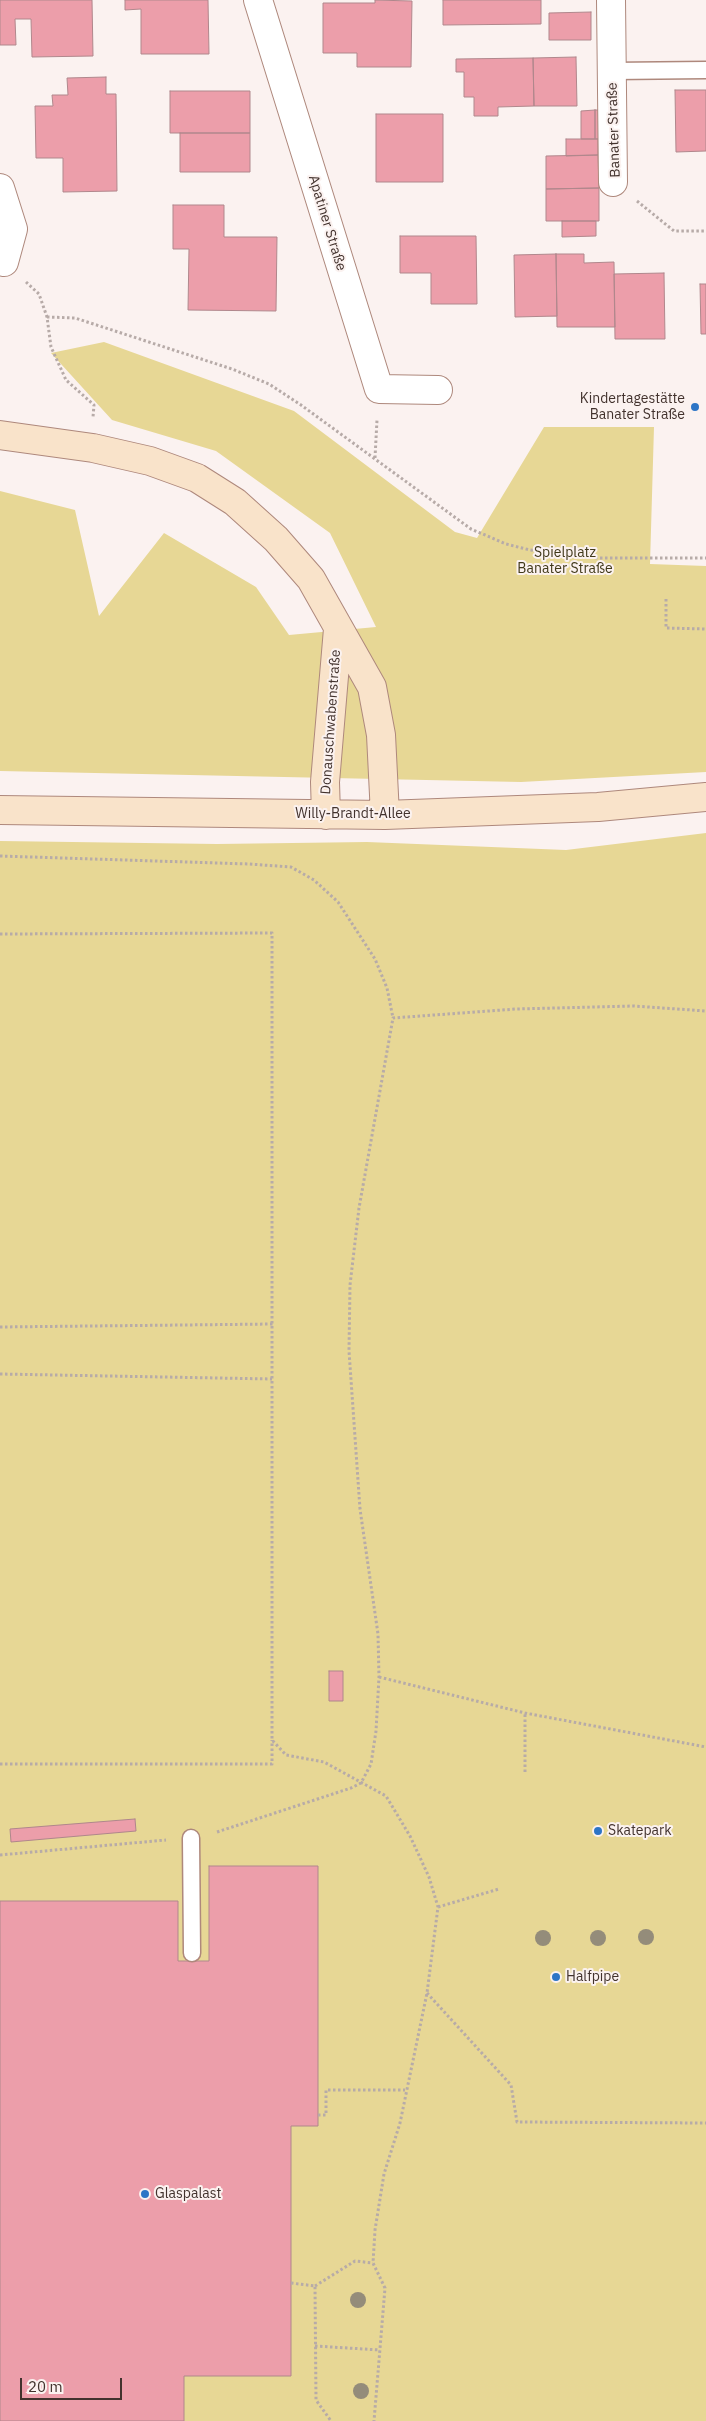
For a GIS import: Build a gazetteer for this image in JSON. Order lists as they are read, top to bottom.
{
  "streets": {
    "street": [
      "Banater Straße",
      "Apatiner Straße",
      "Donauschwabenstraße",
      "Willy-Brandt-Allee"
    ]
  },
  "crossings": [
    ["Donauschwabenstraße", "Willy-Brandt-Allee"]
  ],
  "parks": ["Spielplatz Banater Straße"],
  "places": [
    "Kindertagestätte Banater Straße",
    "Skatepark",
    "Halfpipe",
    "Glaspalast"
  ],
  "scale_bar": "20 m"
}
